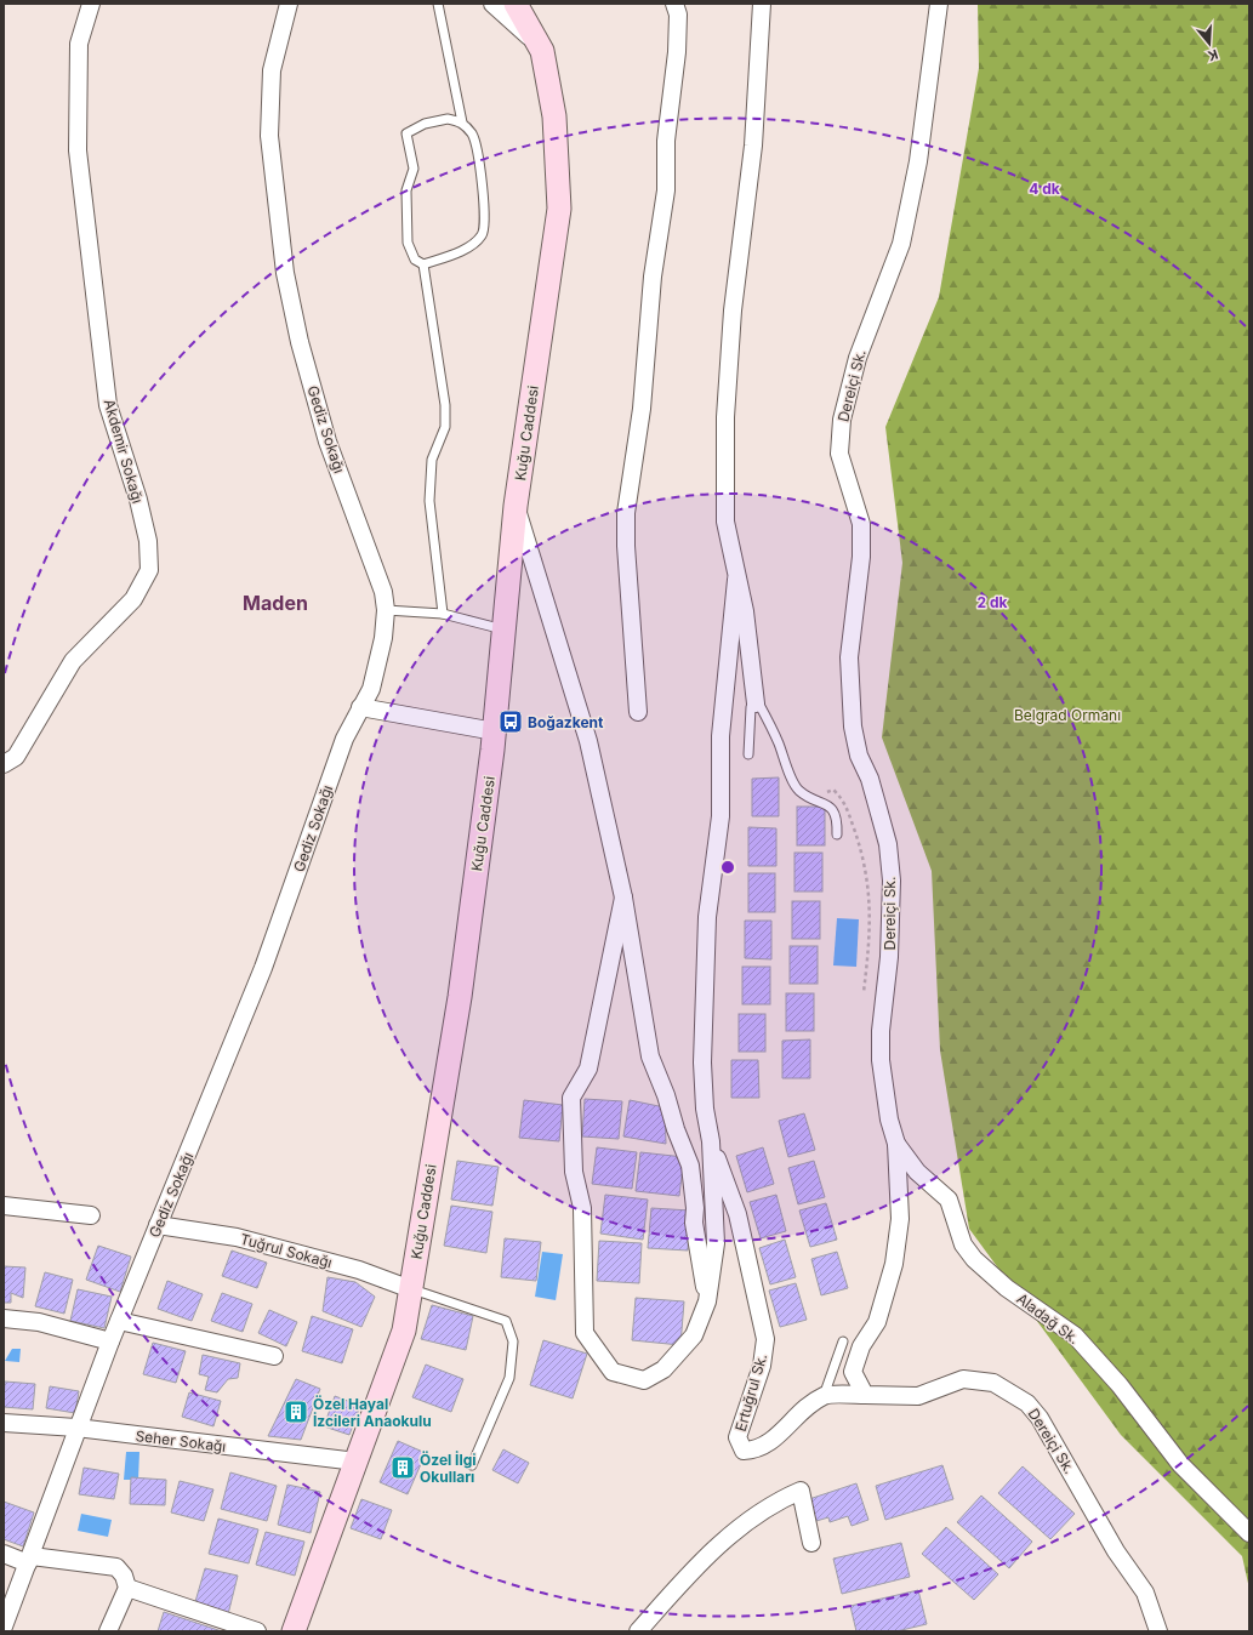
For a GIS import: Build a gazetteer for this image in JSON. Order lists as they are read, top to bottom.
{
  "streets": {
    "street": [
      "Dereiçi Sk.",
      "Gediz Sokağı",
      "Kuğu Caddesi",
      "Akdemir Sokağı",
      "Tuğrul Sokağı",
      "Aladağ Sk.",
      "Ertuğrul Sk.",
      "Seher Sokağı"
    ]
  },
  "crossings": [
    ["Dereiçi Sk.", "Aladağ Sk."],
    ["Gediz Sokağı", "Tuğrul Sokağı"],
    ["Gediz Sokağı", "Seher Sokağı"],
    ["Kuğu Caddesi", "Tuğrul Sokağı"],
    ["Kuğu Caddesi", "Seher Sokağı"]
  ],
  "districts": ["Maden"],
  "parks": ["Belgrad Ormanı"],
  "places": {
    "bus stop": ["Boğazkent"],
    "building": ["Özel Hayal İzcileri Anaokulu", "Özel İlgi Okulları"]
  },
  "north": "bottom",
  "rings": ["4 dk", "2 dk"]
}
